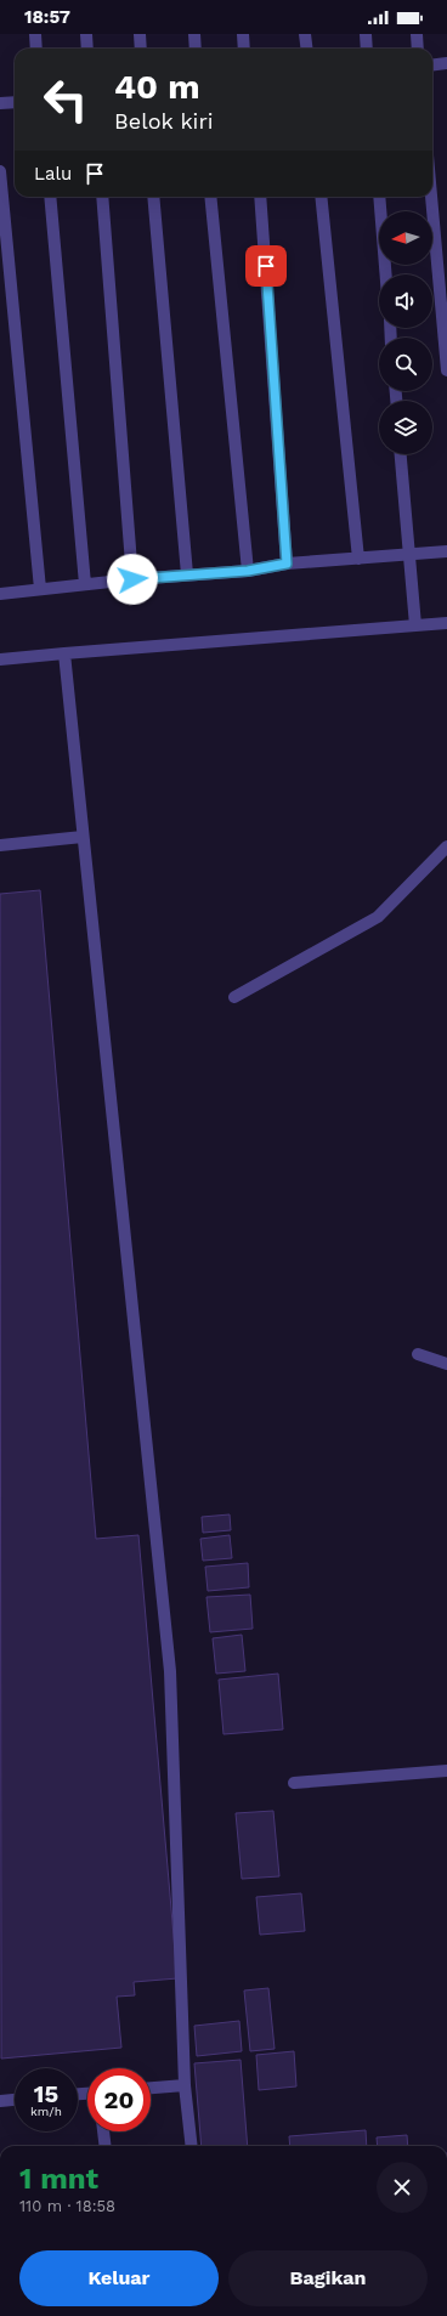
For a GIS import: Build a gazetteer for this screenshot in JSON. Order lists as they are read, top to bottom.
{
  "north": "left",
  "page": {
    "status": "18:57",
    "turn": ["40 m", "Belok kiri"],
    "then": "Lalu",
    "speed": "15 km/h",
    "limit": "20",
    "heading": ["1 mnt", "110 m · 18:58"],
    "buttons": ["Keluar", "Bagikan"]
  }
}
